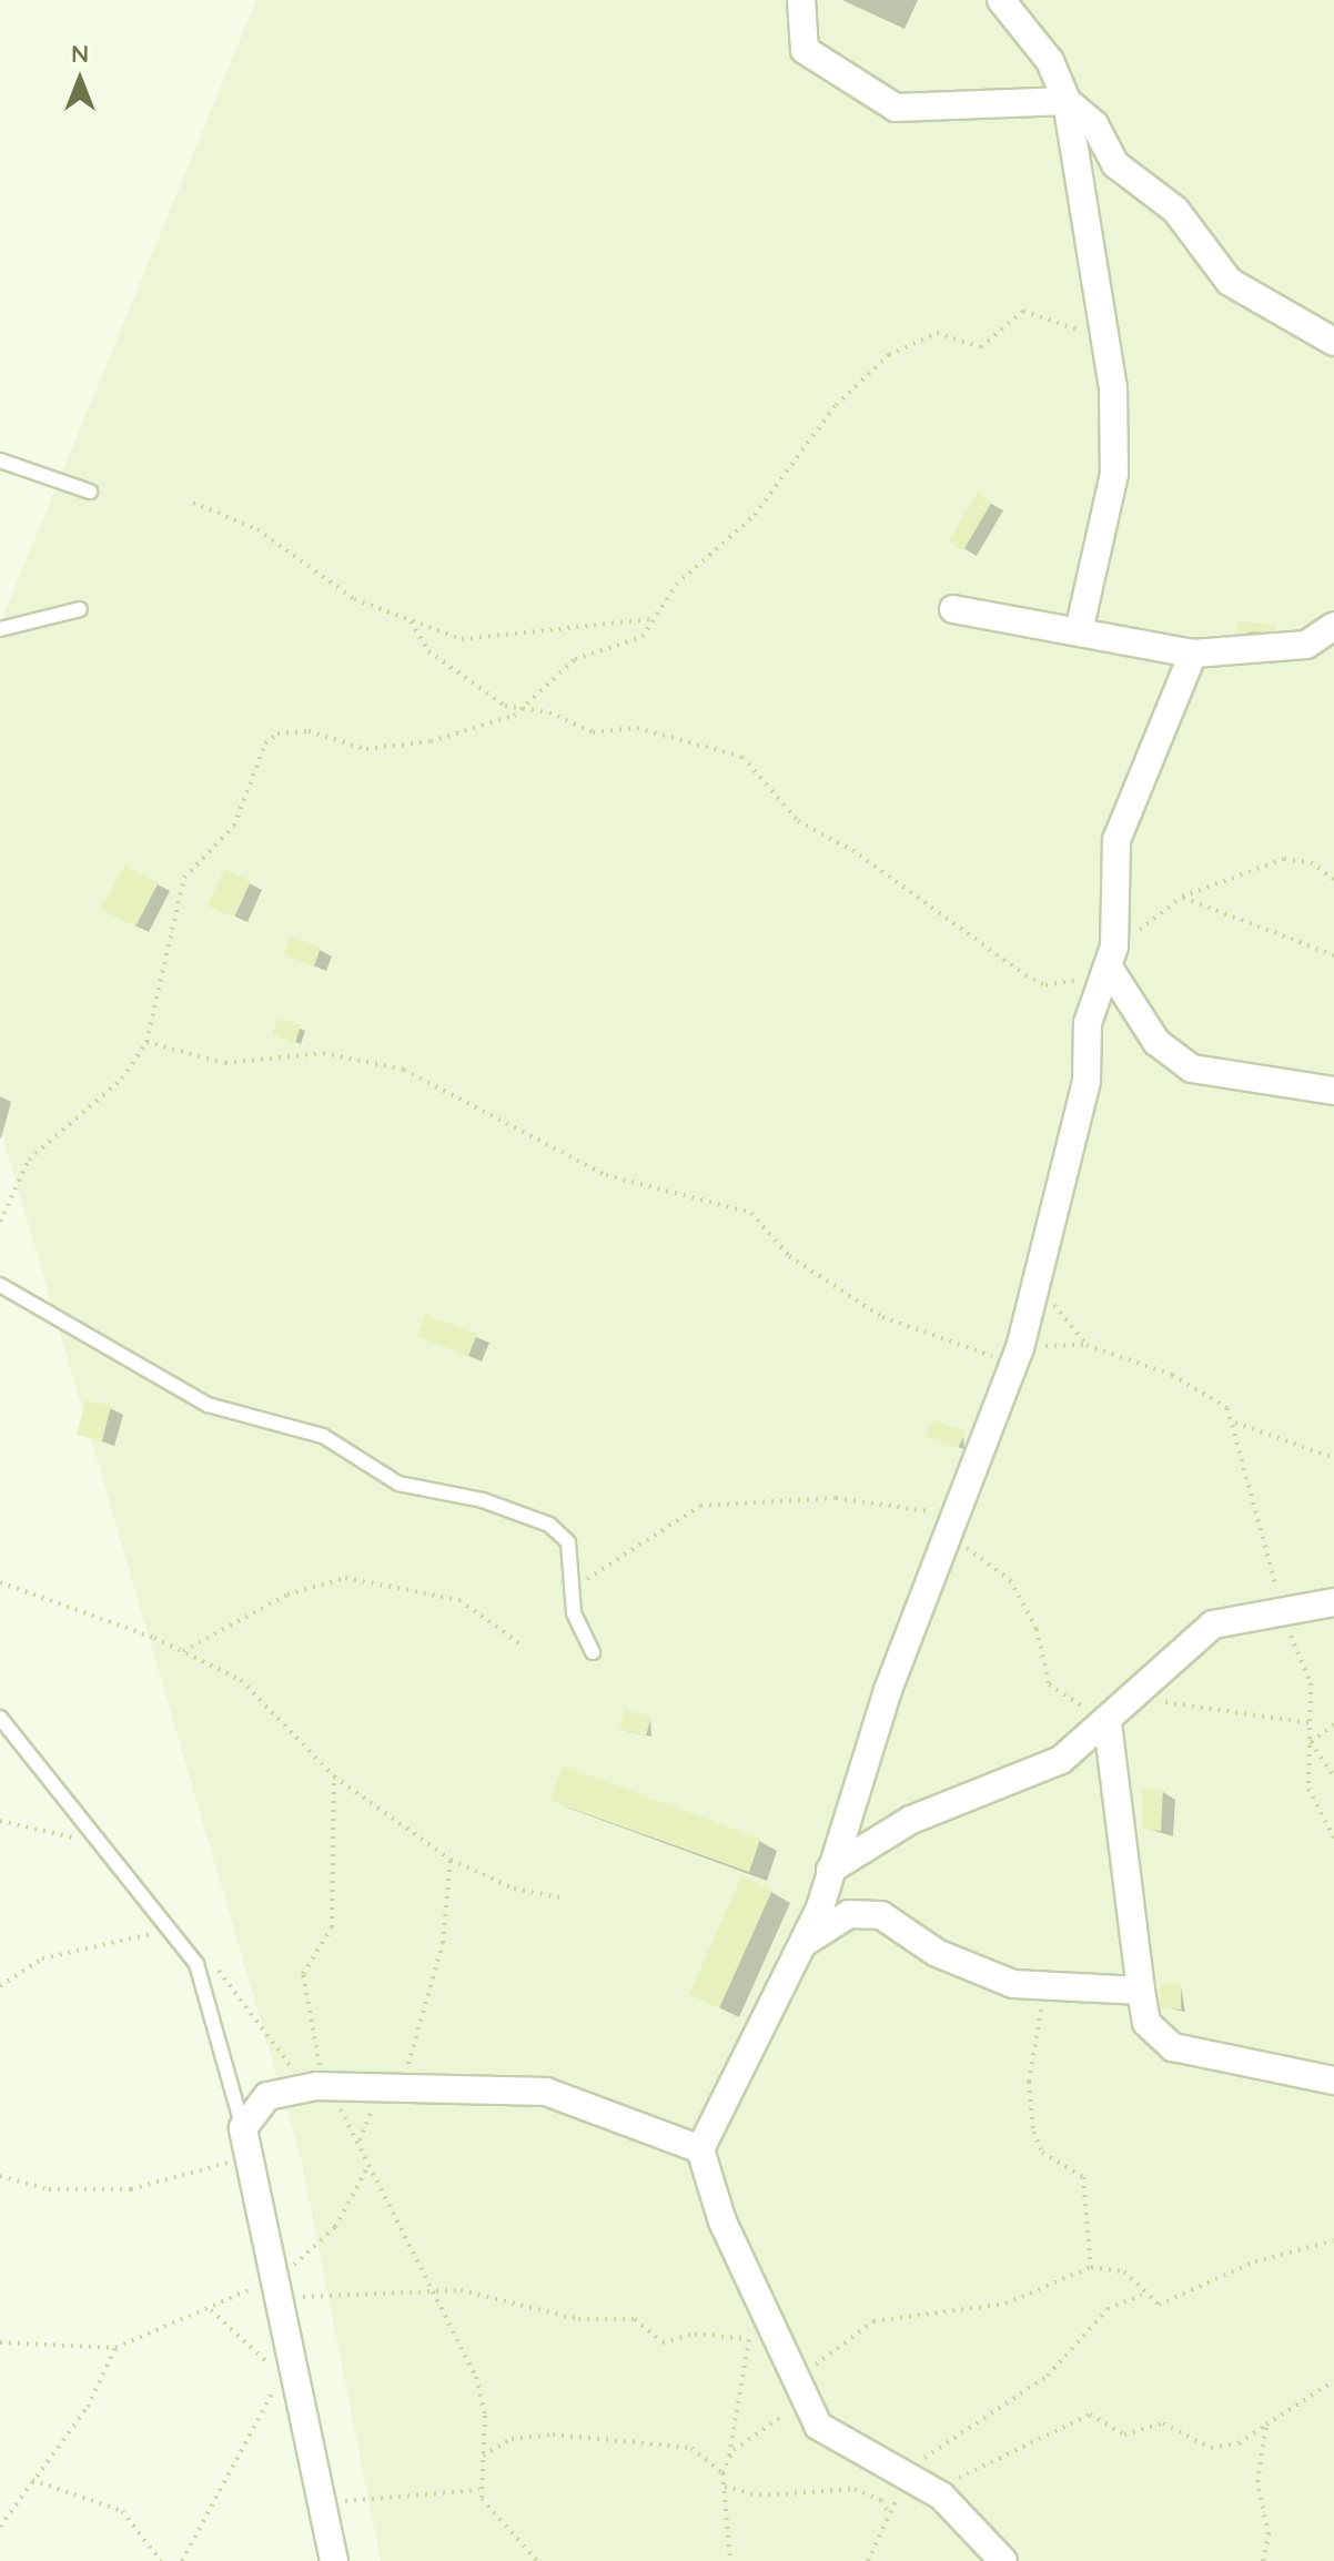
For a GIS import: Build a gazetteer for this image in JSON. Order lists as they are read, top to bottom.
{
  "north": "top"
}
